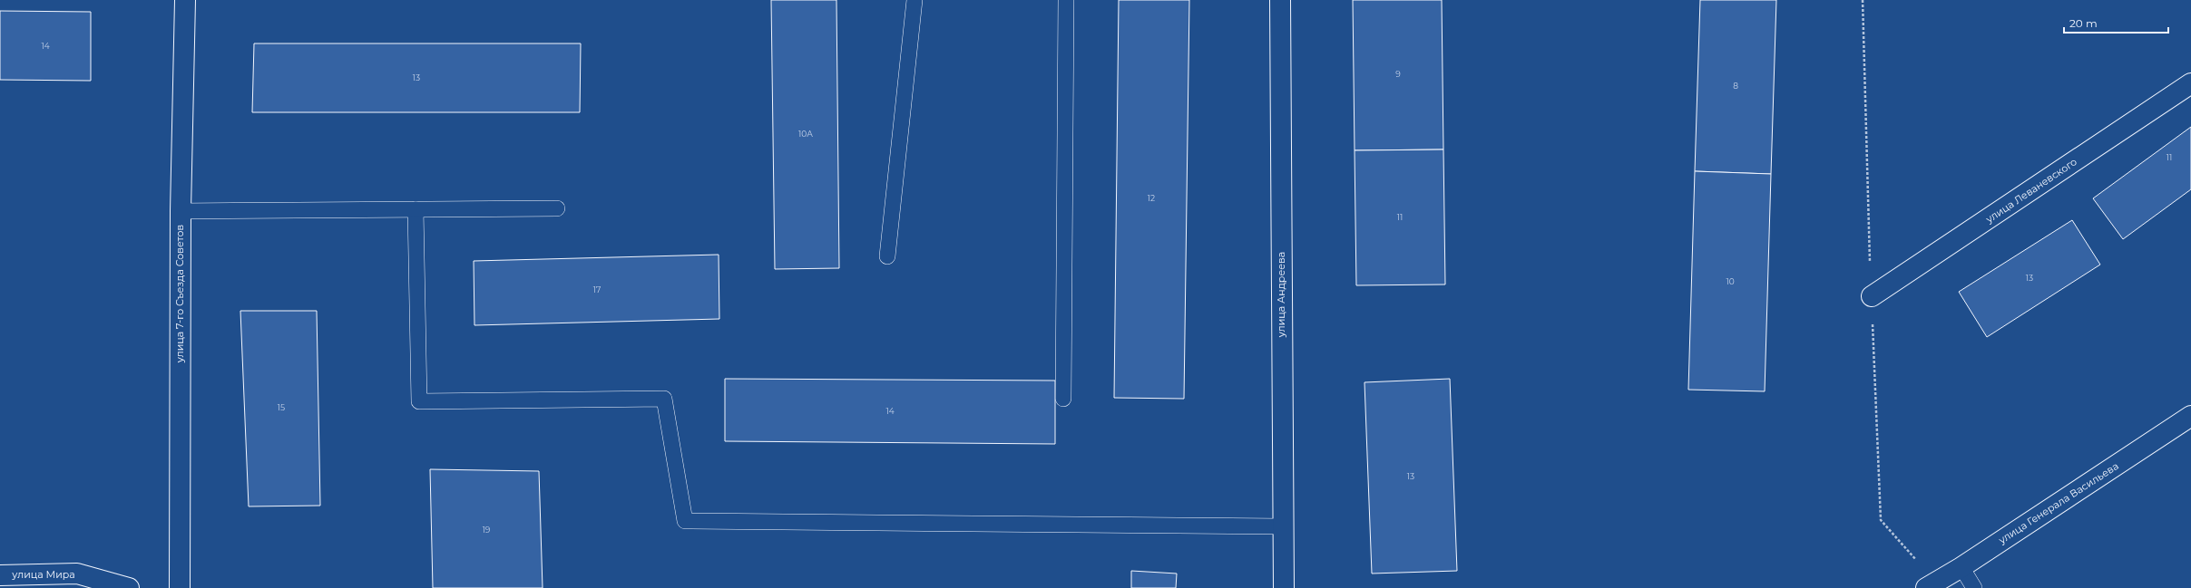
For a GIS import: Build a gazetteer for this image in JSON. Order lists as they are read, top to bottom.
{
  "streets": {
    "street": [
      "улица Леваневского",
      "улица 7-го Съезда Советов",
      "улица Андреева",
      "улица Генерала Васильева",
      "улица Мира"
    ]
  },
  "house_numbers": [
    "14",
    "9",
    "13",
    "8",
    "10А",
    "11",
    "12",
    "11",
    "13",
    "10",
    "17",
    "15",
    "14",
    "13",
    "19"
  ],
  "scale_bar": "20 m"
}
